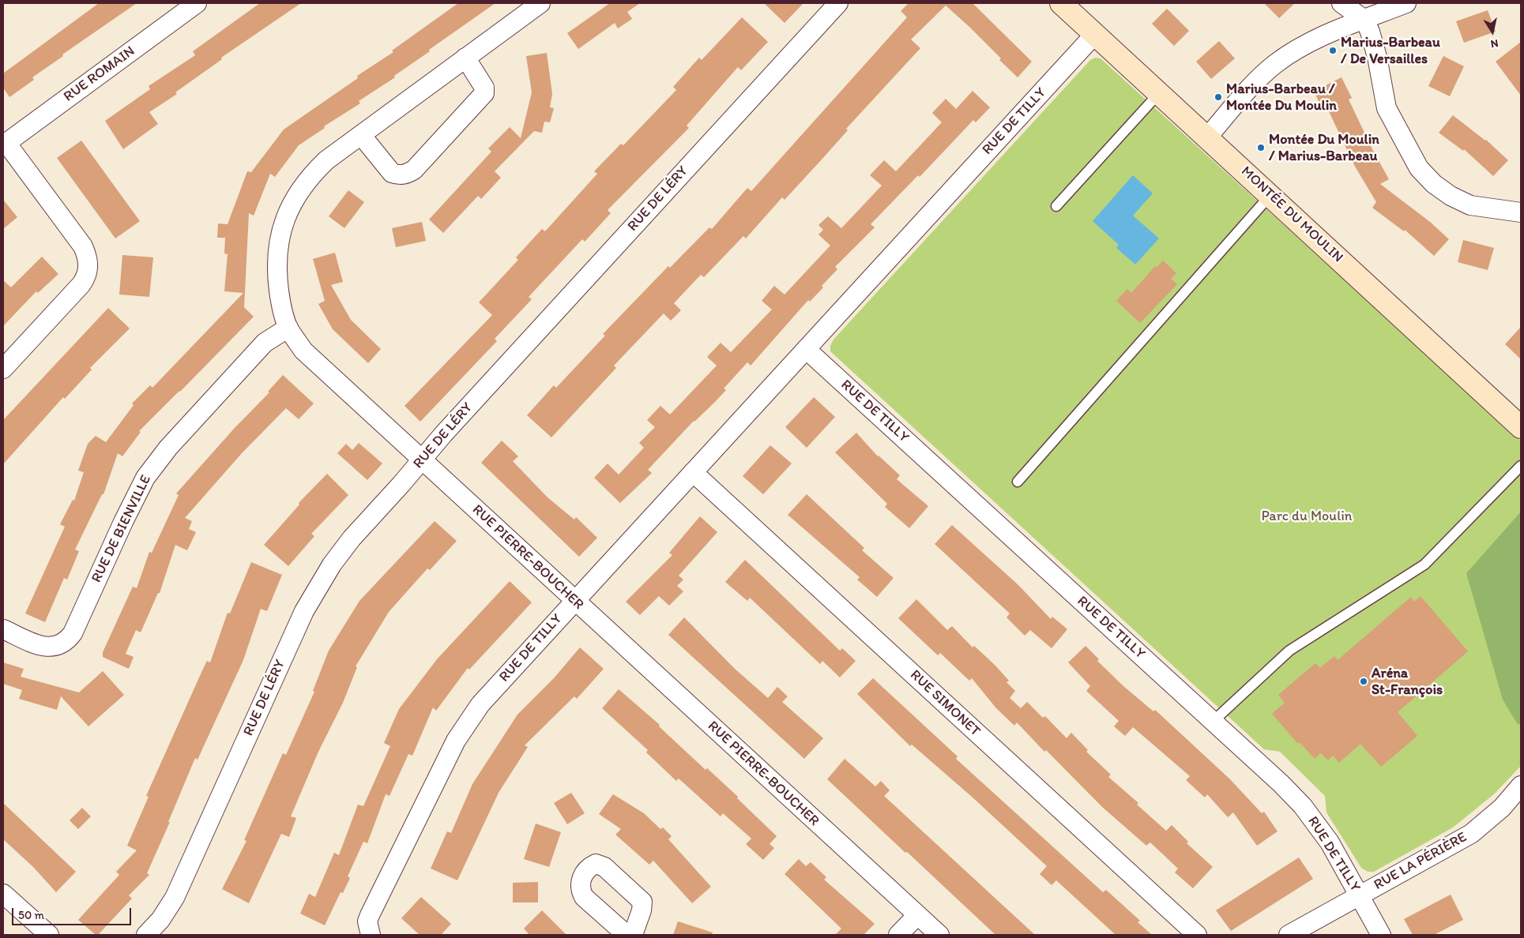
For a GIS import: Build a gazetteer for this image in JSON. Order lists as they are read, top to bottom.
{
  "streets": {
    "street": [
      "RUE ROMAIN",
      "RUE DE TILLY",
      "RUE DE LÉRY",
      "MONTÉE DU MOULIN",
      "RUE DE BIENVILLE",
      "RUE PIERRE-BOUCHER",
      "RUE SIMONET",
      "RUE LA PÉRIÈRE"
    ]
  },
  "crossings": [
    ["RUE DE TILLY", "MONTÉE DU MOULIN"],
    ["RUE DE TILLY", "RUE PIERRE-BOUCHER"],
    ["RUE DE TILLY", "RUE SIMONET"],
    ["RUE DE TILLY", "RUE LA PÉRIÈRE"],
    ["RUE DE LÉRY", "RUE PIERRE-BOUCHER"],
    ["RUE DE BIENVILLE", "RUE PIERRE-BOUCHER"]
  ],
  "parks": ["Parc du Moulin"],
  "places": [
    "Marius-Barbeau / De Versailles",
    "Marius-Barbeau / Montée Du Moulin",
    "Montée Du Moulin / Marius-Barbeau",
    "Aréna St-François"
  ],
  "scale_bar": "50 m",
  "north": "bottom"
}
